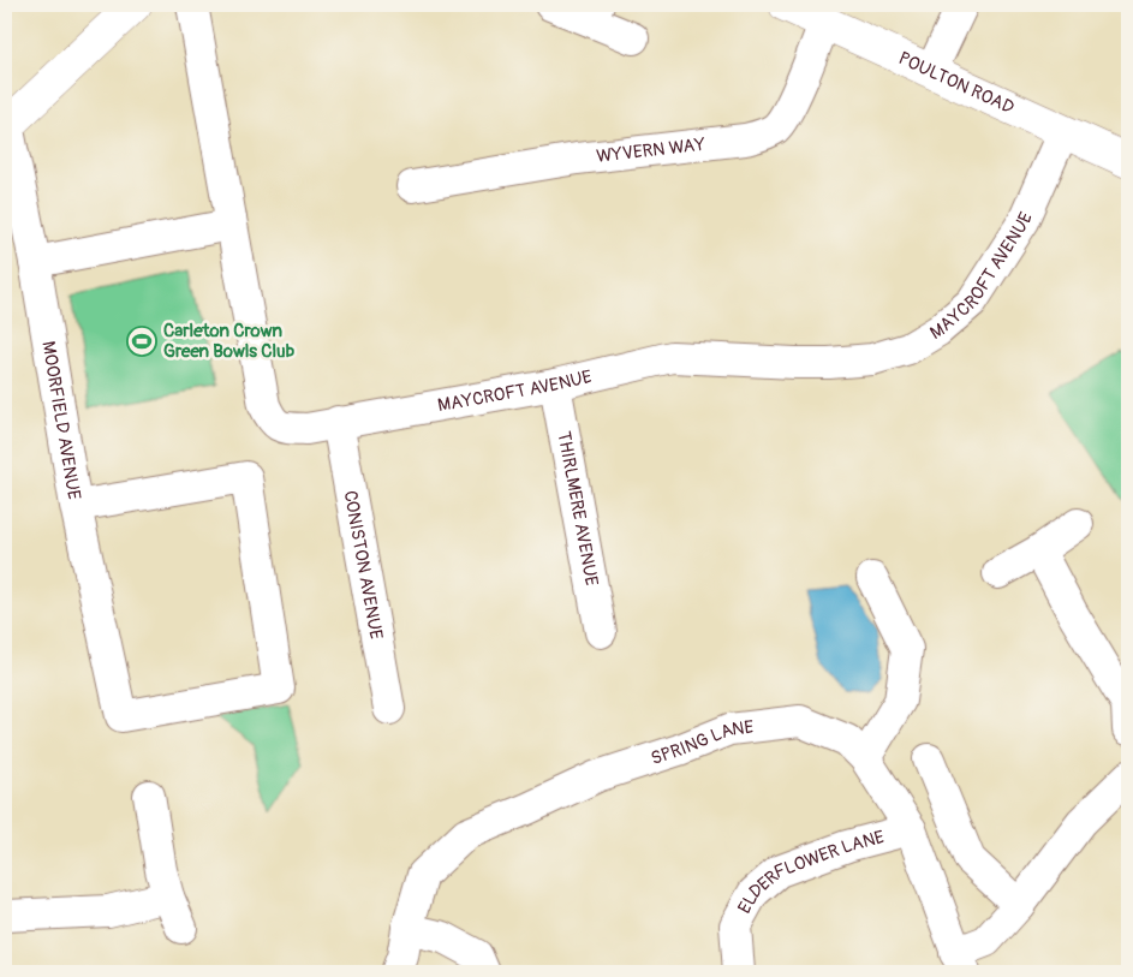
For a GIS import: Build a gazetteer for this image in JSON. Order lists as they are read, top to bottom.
{
  "streets": {
    "main road": ["POULTON ROAD"],
    "street": [
      "WYVERN WAY",
      "MAYCROFT AVENUE",
      "MOORFIELD AVENUE",
      "THIRLMERE AVENUE",
      "CONISTON AVENUE",
      "SPRING LANE",
      "ELDERFLOWER LANE"
    ]
  },
  "crossings": [
    ["POULTON ROAD", "WYVERN WAY"],
    ["POULTON ROAD", "MAYCROFT AVENUE"],
    ["MAYCROFT AVENUE", "THIRLMERE AVENUE"],
    ["MAYCROFT AVENUE", "CONISTON AVENUE"],
    ["SPRING LANE", "ELDERFLOWER LANE"]
  ],
  "places": {
    "sports": ["Carleton Crown Green Bowls Club"]
  }
}
